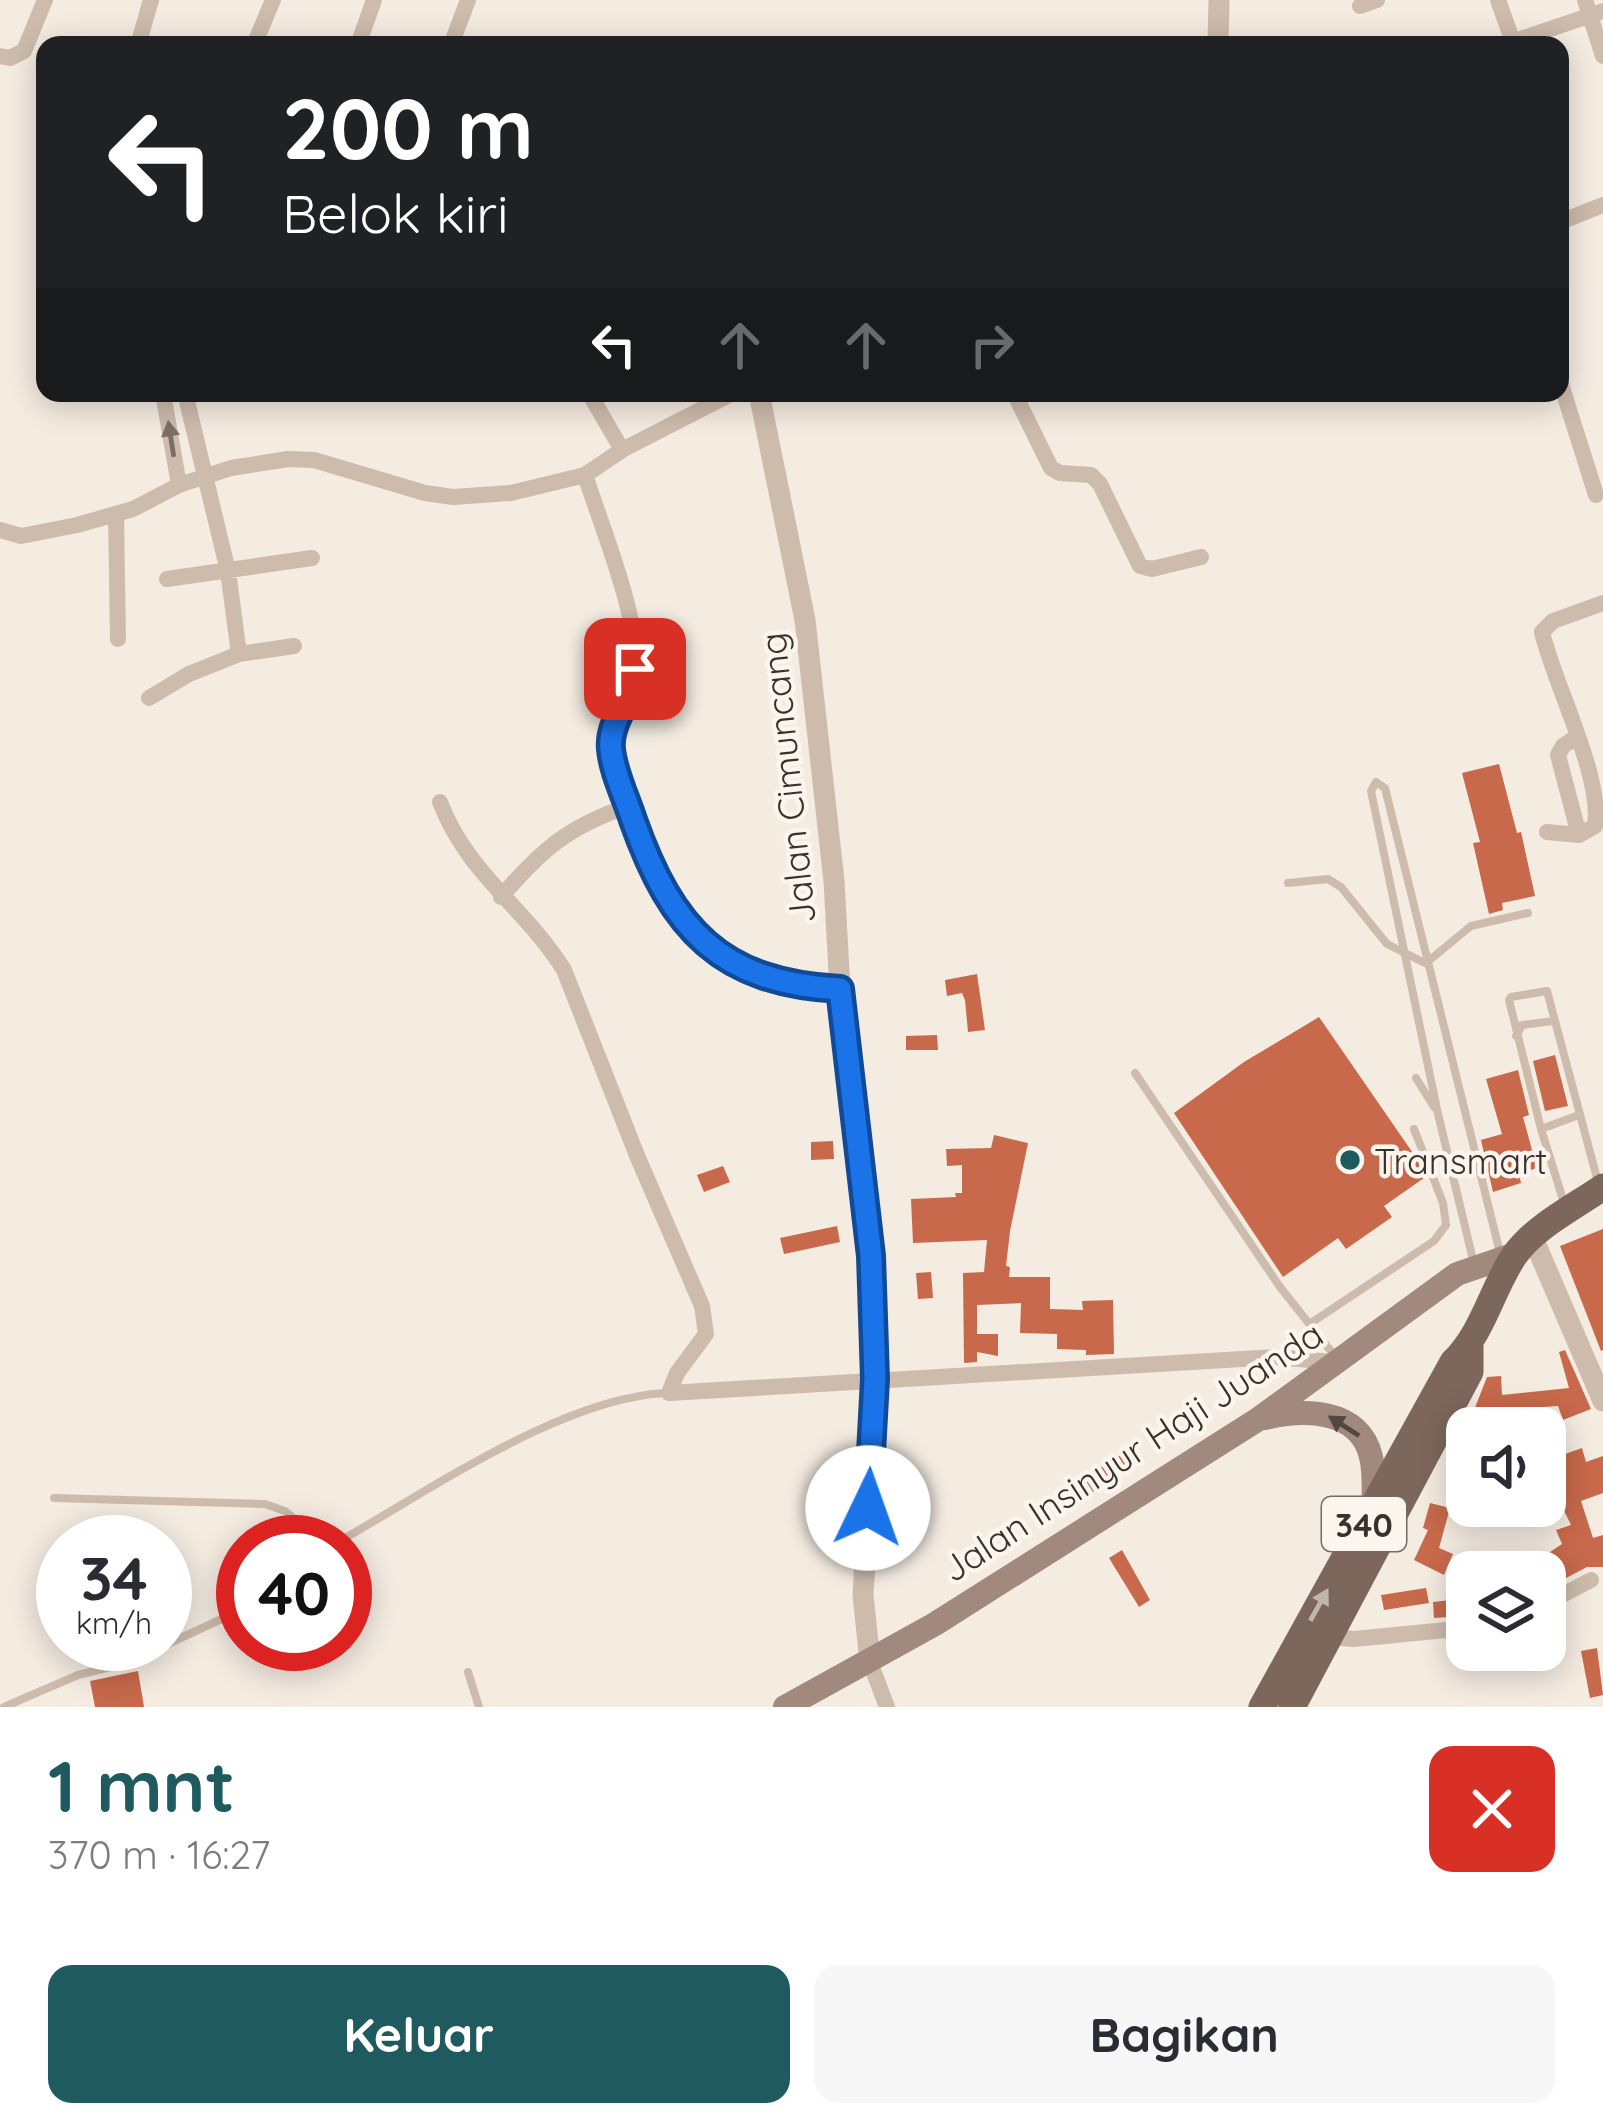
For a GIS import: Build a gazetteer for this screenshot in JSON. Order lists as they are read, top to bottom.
{
  "streets": {
    "main road": ["Jalan Insinyur Haji Juanda", "340"],
    "street": ["Jalan Cimuncang"]
  },
  "crossings": [
    ["Jalan Cimuncang", "Jalan Insinyur Haji Juanda"]
  ],
  "places": ["Transmart"],
  "page": {
    "turn": ["200 m", "Belok kiri"],
    "speed": "34 km/h",
    "limit": "40",
    "heading": ["1 mnt", "370 m · 16:27"],
    "buttons": ["Keluar", "Bagikan"]
  }
}
